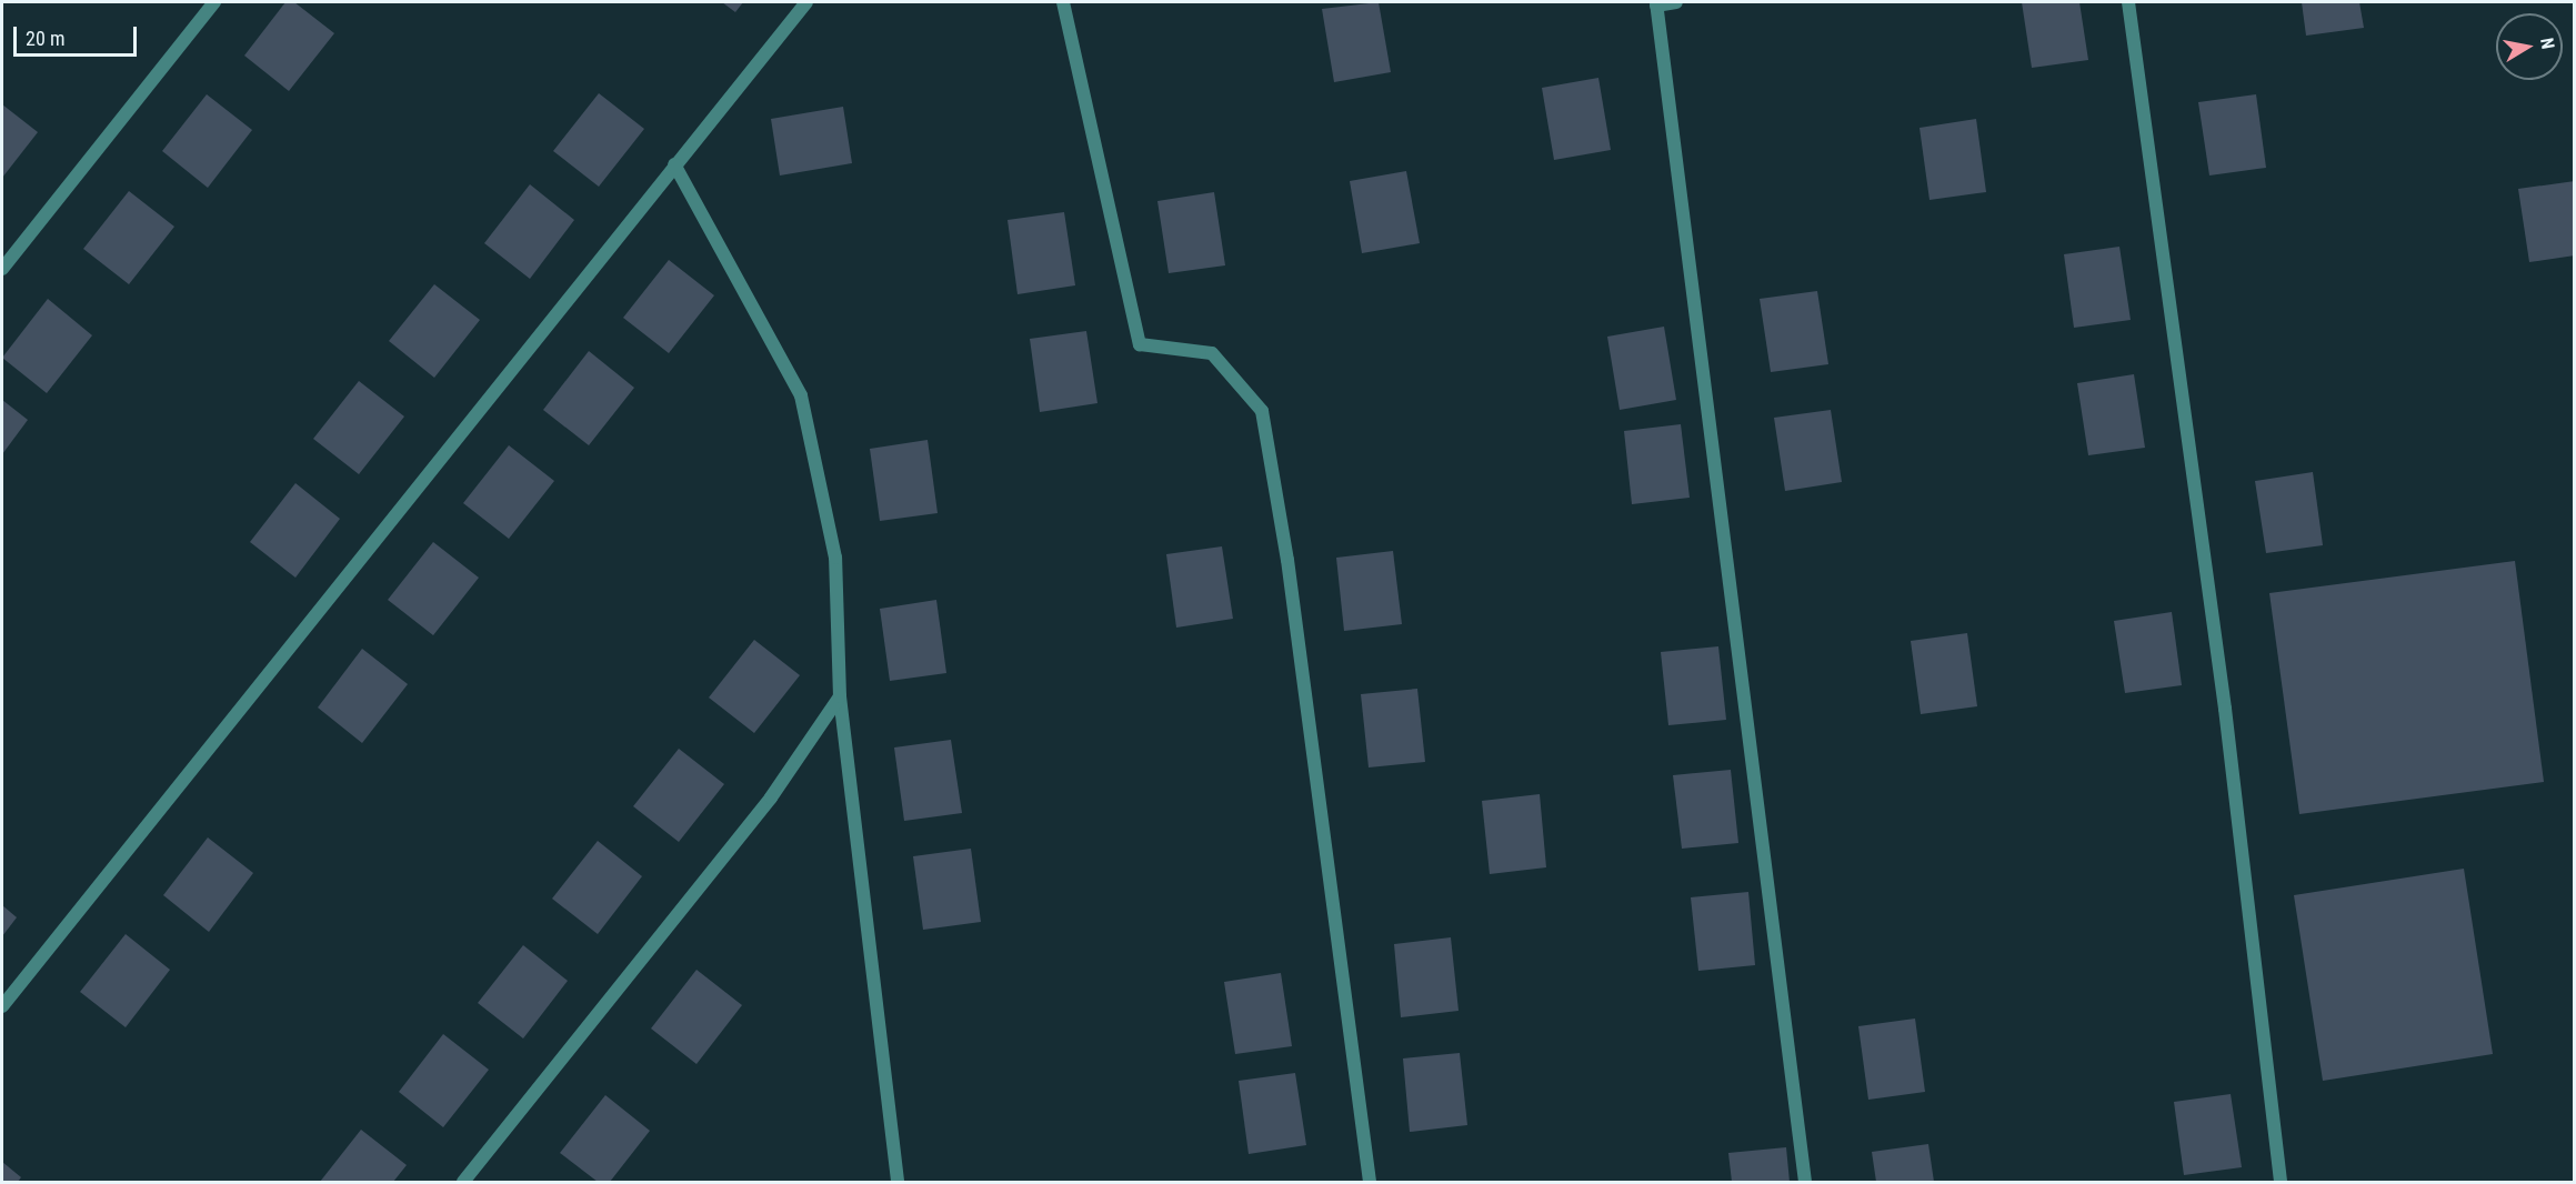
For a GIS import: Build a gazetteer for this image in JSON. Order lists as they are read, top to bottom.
{
  "scale_bar": "20 m",
  "north": "right"
}
